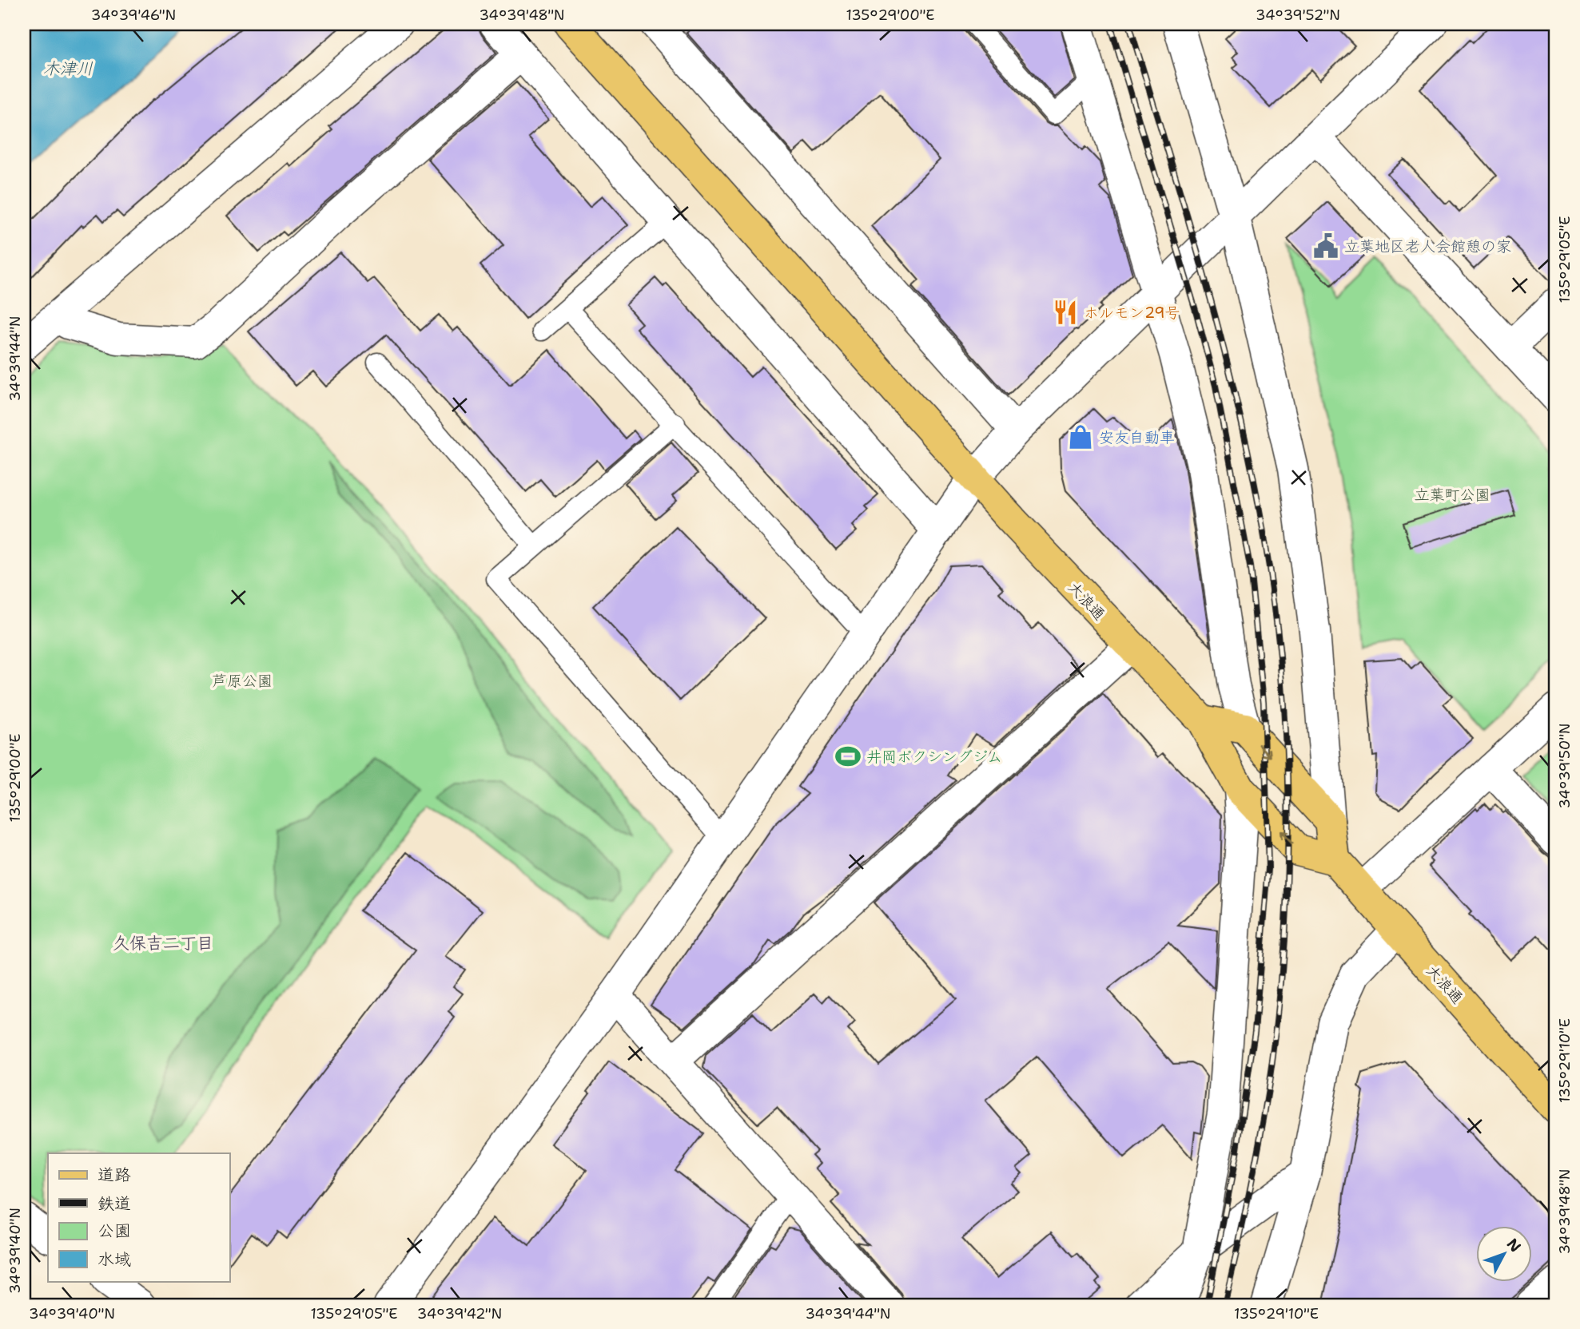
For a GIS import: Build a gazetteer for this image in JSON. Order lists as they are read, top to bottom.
{
  "streets": {
    "main road": ["大浪通"]
  },
  "districts": ["久保吉二丁目"],
  "water": ["木津川"],
  "parks": ["立葉町公園", "芦原公園"],
  "places": {
    "public building": ["立葉地区老人会館憩の家"],
    "restaurant": ["ホルモン29号"],
    "shop": ["安友自動車"],
    "sports": ["井岡ボクシングジム"]
  },
  "legend": [
    "道路",
    "鉄道",
    "公園",
    "水域"
  ],
  "north": "top right",
  "coordinates": [
    "34°39'46\"N",
    "34°39'48\"N",
    "135°29'00\"E",
    "34°39'52\"N",
    "135°29'05\"E",
    "34°39'44\"N",
    "34°39'50\"N",
    "135°29'10\"E",
    "34°39'40\"N",
    "34°39'42\"N"
  ]
}
